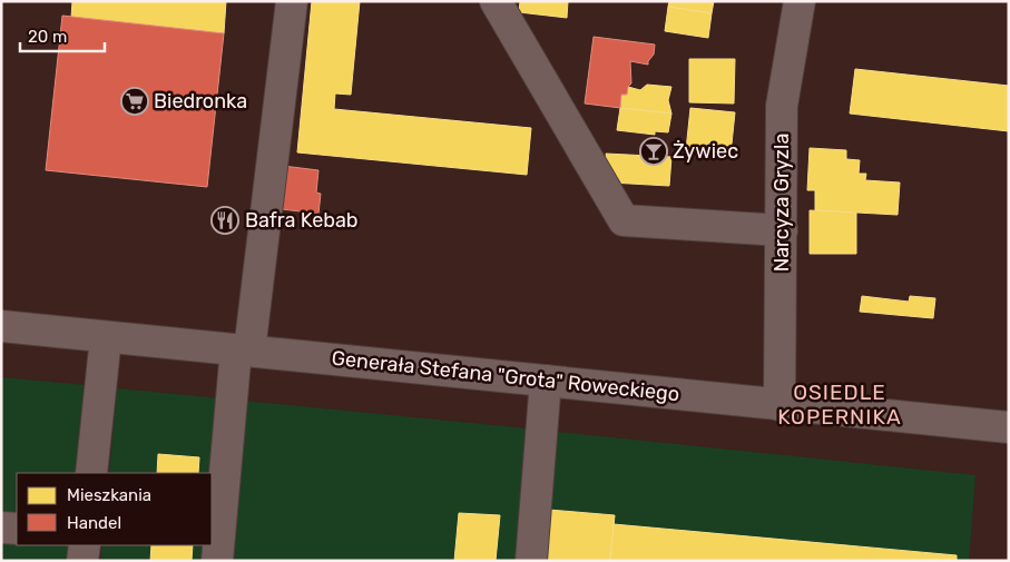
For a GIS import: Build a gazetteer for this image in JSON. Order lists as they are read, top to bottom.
{
  "streets": {
    "street": ["Narcyza Gryzla", "Generała Stefana \"Grota\" Roweckiego"]
  },
  "crossings": [
    ["Narcyza Gryzla", "Generała Stefana \"Grota\" Roweckiego"]
  ],
  "districts": ["OSIEDLE KOPERNIKA"],
  "places": {
    "supermarket": ["Biedronka"],
    "bar": ["Żywiec"],
    "restaurant": ["Bafra Kebab"]
  },
  "legend": ["Mieszkania", "Handel"],
  "scale_bar": "20 m"
}
